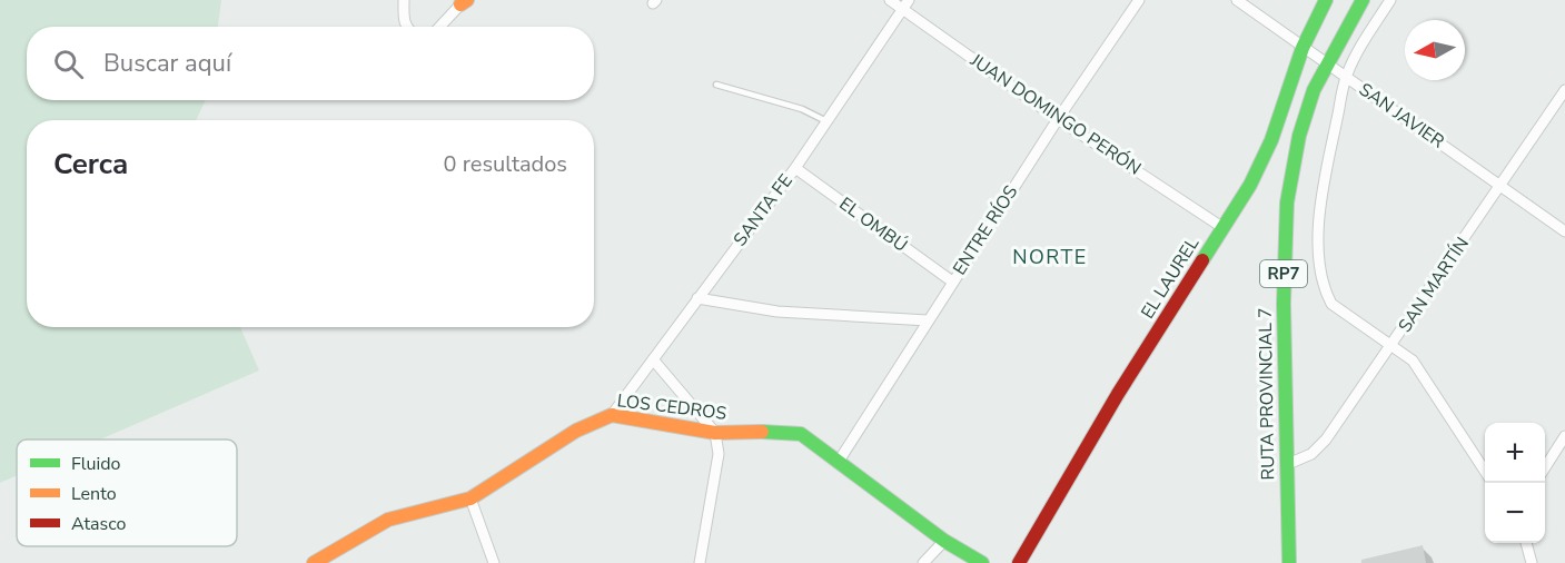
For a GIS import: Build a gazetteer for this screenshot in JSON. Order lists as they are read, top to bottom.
{
  "streets": {
    "street": [
      "JUAN DOMINGO PERÓN",
      "SAN JAVIER",
      "SANTA FE",
      "EL OMBÚ",
      "ENTRE RÍOS",
      "RP7",
      "EL LAUREL",
      "SAN MARTÍN",
      "RUTA PROVINCIAL 7",
      "LOS CEDROS"
    ]
  },
  "crossings": [
    ["JUAN DOMINGO PERÓN", "SANTA FE"],
    ["JUAN DOMINGO PERÓN", "ENTRE RÍOS"],
    ["JUAN DOMINGO PERÓN", "EL LAUREL"],
    ["SAN JAVIER", "EL LAUREL"],
    ["SAN JAVIER", "SAN MARTÍN"],
    ["SAN JAVIER", "RUTA PROVINCIAL 7"],
    ["SANTA FE", "EL OMBÚ"],
    ["SANTA FE", "LOS CEDROS"],
    ["EL OMBÚ", "ENTRE RÍOS"],
    ["ENTRE RÍOS", "LOS CEDROS"],
    ["SAN MARTÍN", "RUTA PROVINCIAL 7"]
  ],
  "districts": ["NORTE"],
  "legend": ["Fluido", "Lento", "Atasco"],
  "north": "left",
  "page": {
    "search": "Buscar aquí",
    "heading": ["Cerca", "0 resultados"],
    "map_buttons": ["+", "−"]
  }
}
